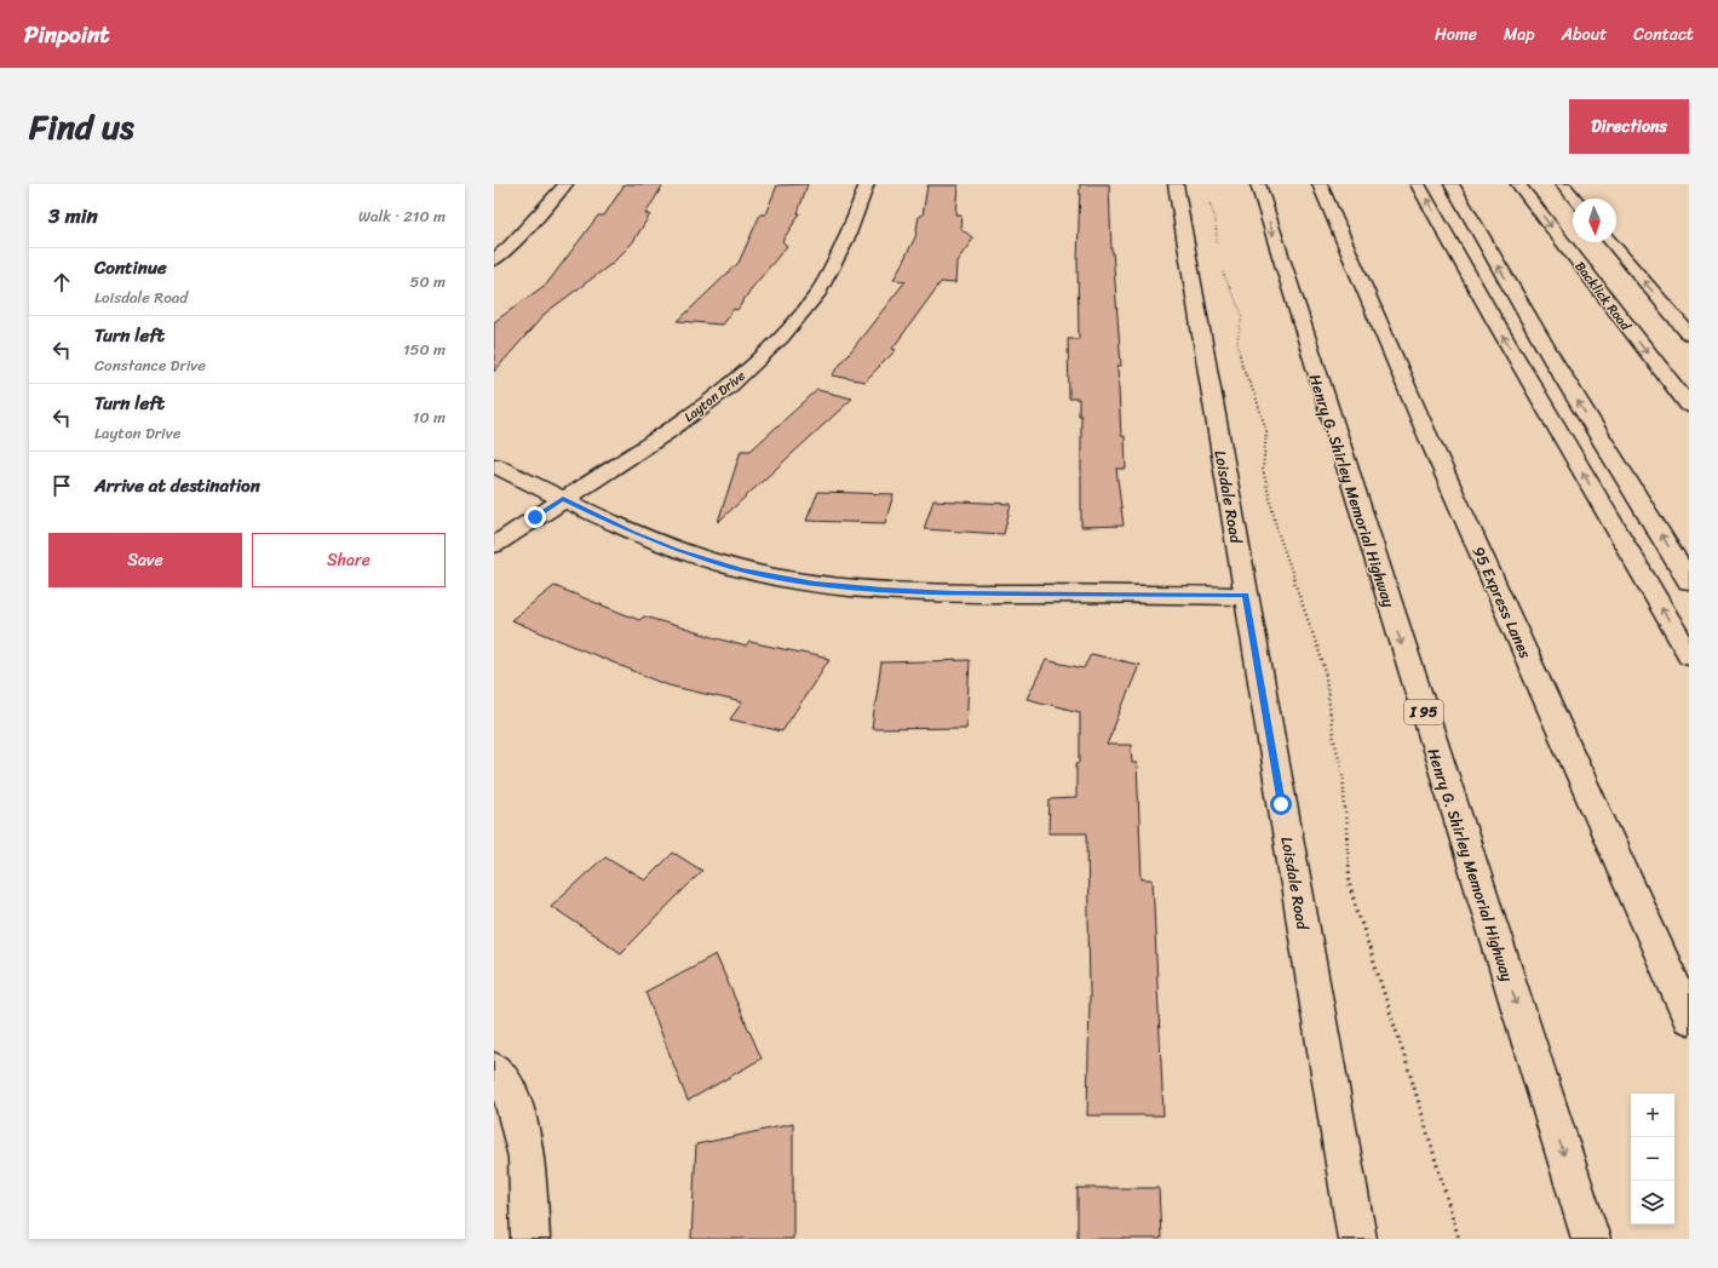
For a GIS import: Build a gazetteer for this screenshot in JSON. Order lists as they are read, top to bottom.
{
  "streets": {
    "main road": [
      "Backlick Road",
      "Layton Drive",
      "Henry G. Shirley Memorial Highway",
      "Loisdale Road",
      "95 Express Lanes",
      "I 95"
    ]
  },
  "north": "bottom",
  "page": {
    "header": "Pinpoint",
    "nav": [
      "Home",
      "Map",
      "About",
      "Contact"
    ],
    "title": "Find us",
    "buttons": [
      "Directions",
      ["Save", "Share"]
    ],
    "heading": ["3 min", "Walk · 210 m"],
    "list": [
      ["Continue", "Loisdale Road", "50 m"],
      ["Turn left", "Constance Drive", "150 m"],
      ["Turn left", "Layton Drive", "10 m"],
      "Arrive at destination"
    ],
    "map_buttons": ["+", "−"]
  }
}
